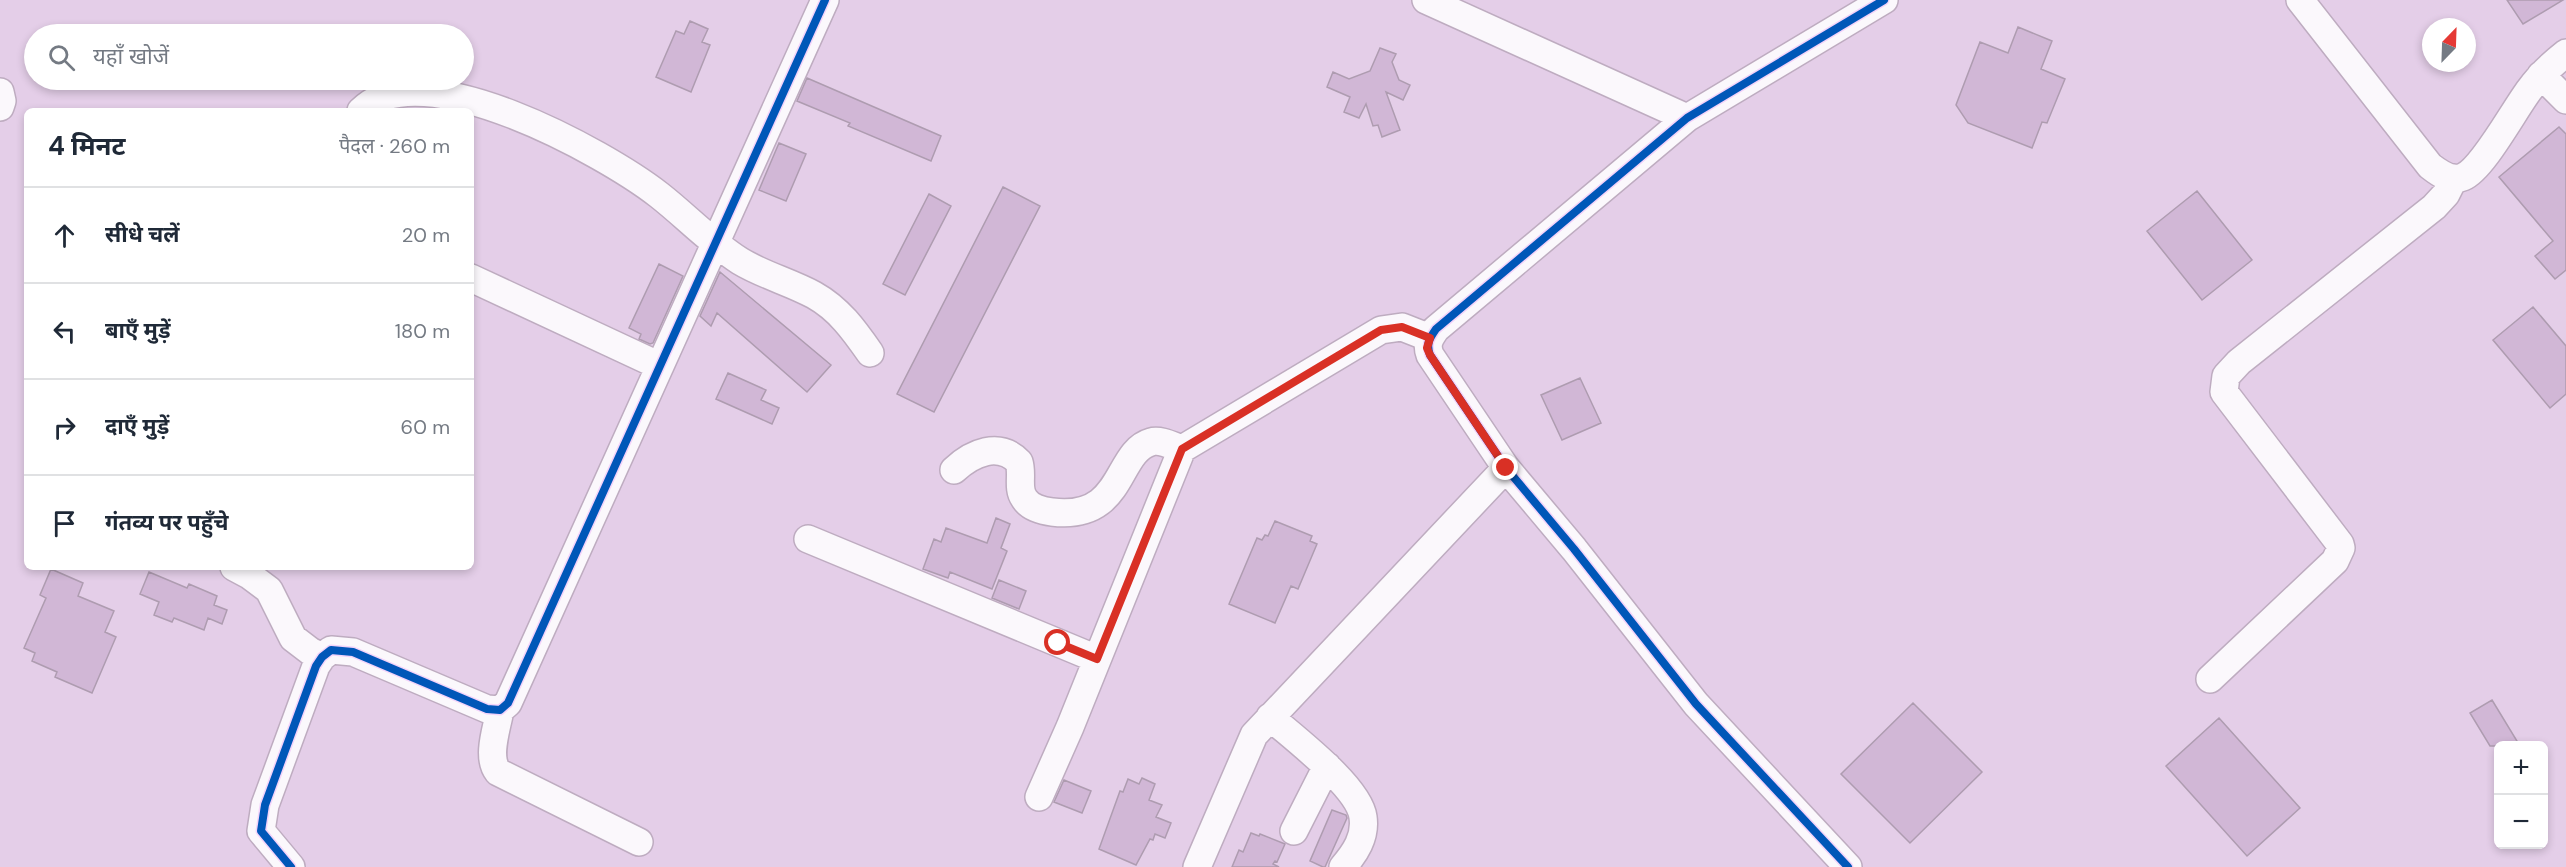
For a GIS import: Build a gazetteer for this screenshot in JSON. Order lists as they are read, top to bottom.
{
  "north": "top right",
  "page": {
    "search": "यहाँ खोजें",
    "heading": ["4 मिनट", "पैदल · 260 m"],
    "list": [
      ["सीधे चलें", "20 m"],
      ["बाएँ मुड़ें", "180 m"],
      ["दाएँ मुड़ें", "60 m"],
      "गंतव्य पर पहुँचे"
    ],
    "map_buttons": ["+", "−"]
  }
}
